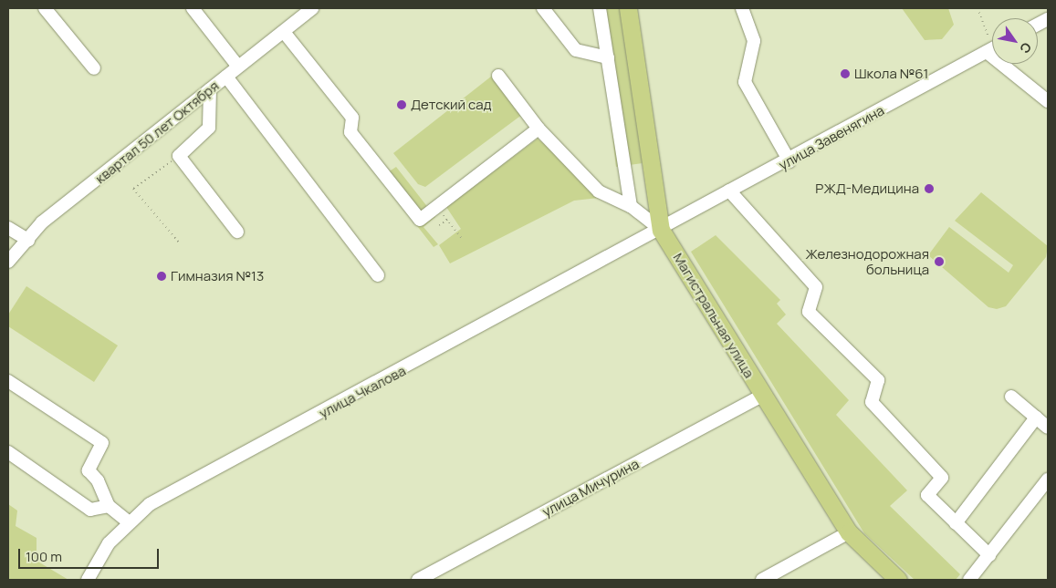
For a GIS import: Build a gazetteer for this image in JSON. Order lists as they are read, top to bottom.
{
  "streets": {
    "main road": ["Магистральная улица"],
    "street": [
      "квартал 50 лет Октября",
      "улица Завенягина",
      "улица Чкалова",
      "улица Мичурина"
    ]
  },
  "crossings": [
    ["улица Завенягина", "Магистральная улица"],
    ["улица Завенягина", "улица Чкалова"],
    ["Магистральная улица", "улица Чкалова"],
    ["Магистральная улица", "улица Мичурина"]
  ],
  "places": [
    "Школа №61",
    "Детский сад",
    "РЖД-Медицина",
    "Железнодорожная больница",
    "Гимназия №13"
  ],
  "scale_bar": "100 m",
  "north": "bottom right"
}
